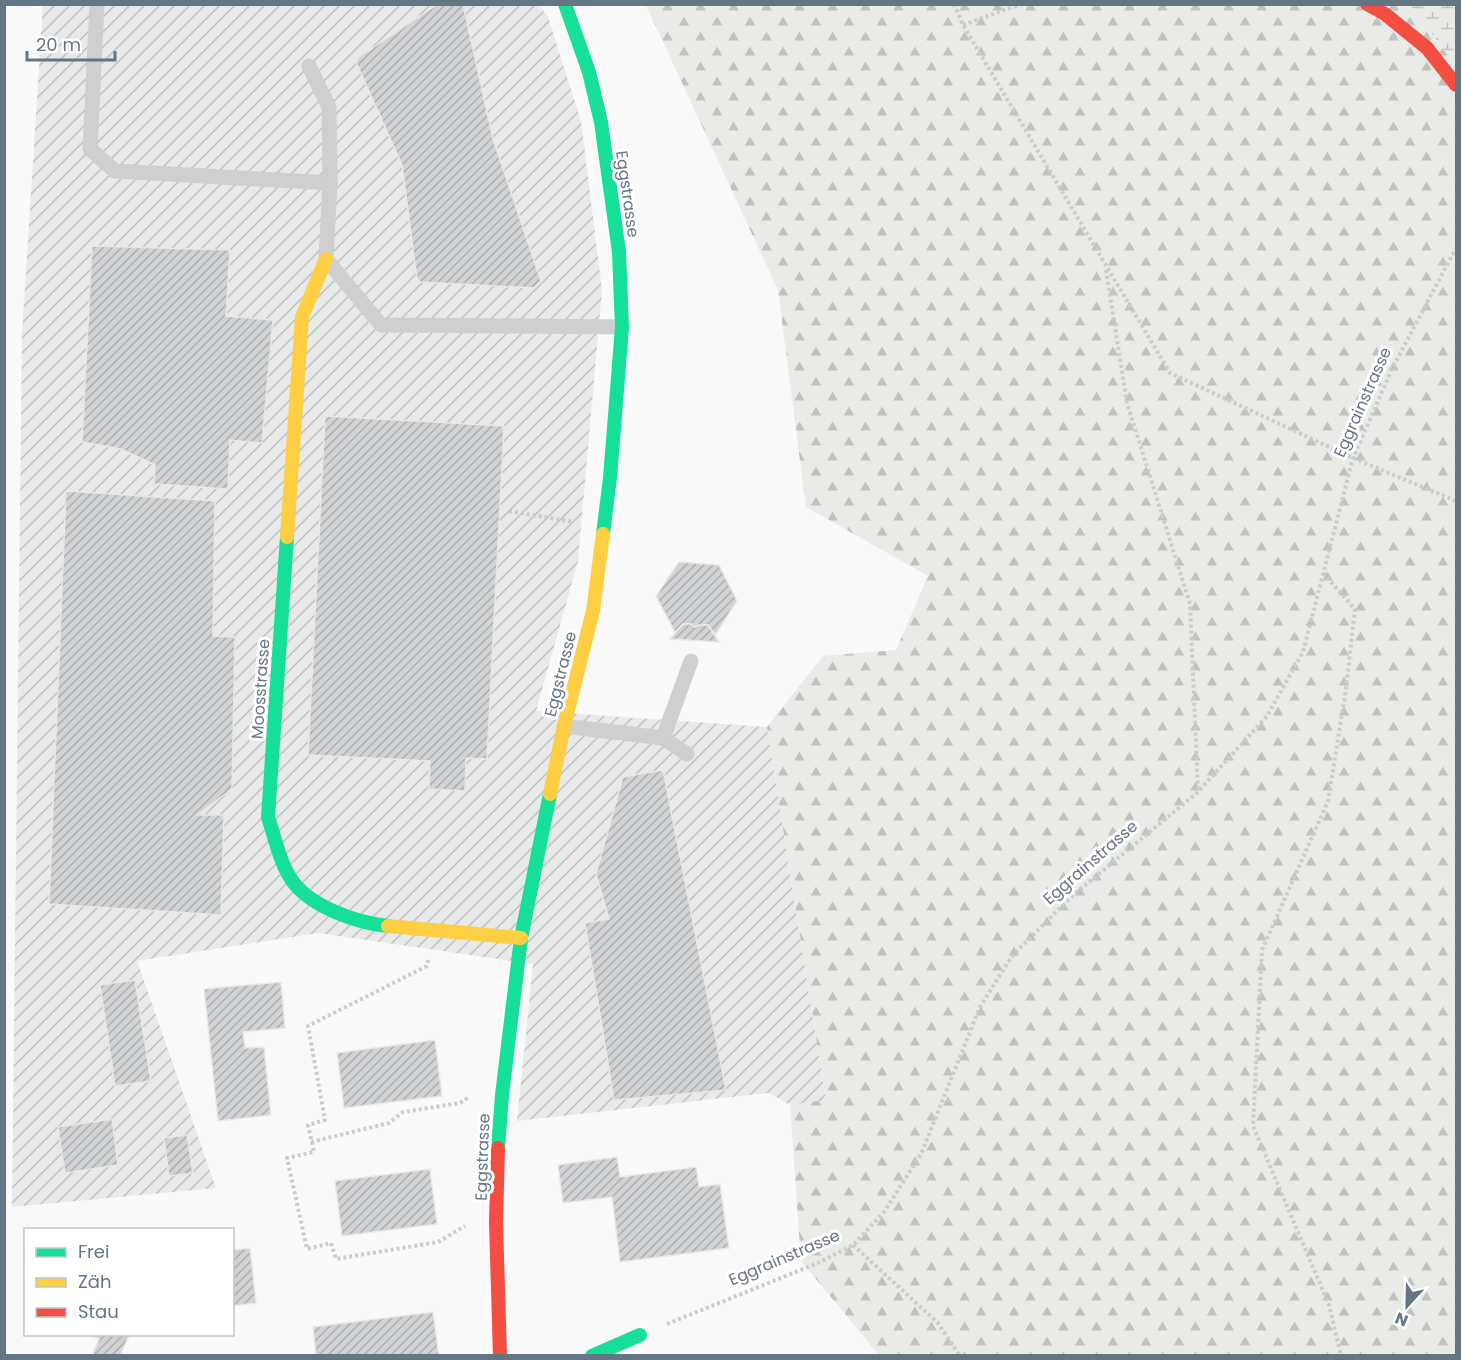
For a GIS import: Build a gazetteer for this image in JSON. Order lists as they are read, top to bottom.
{
  "streets": {
    "main road": ["Eggstrasse", "Moosstrasse"],
    "path": ["Eggrainstrasse"]
  },
  "crossings": [
    ["Eggstrasse", "Moosstrasse"]
  ],
  "legend": ["Frei", "Zäh", "Stau"],
  "scale_bar": "20 m",
  "north": "bottom"
}
